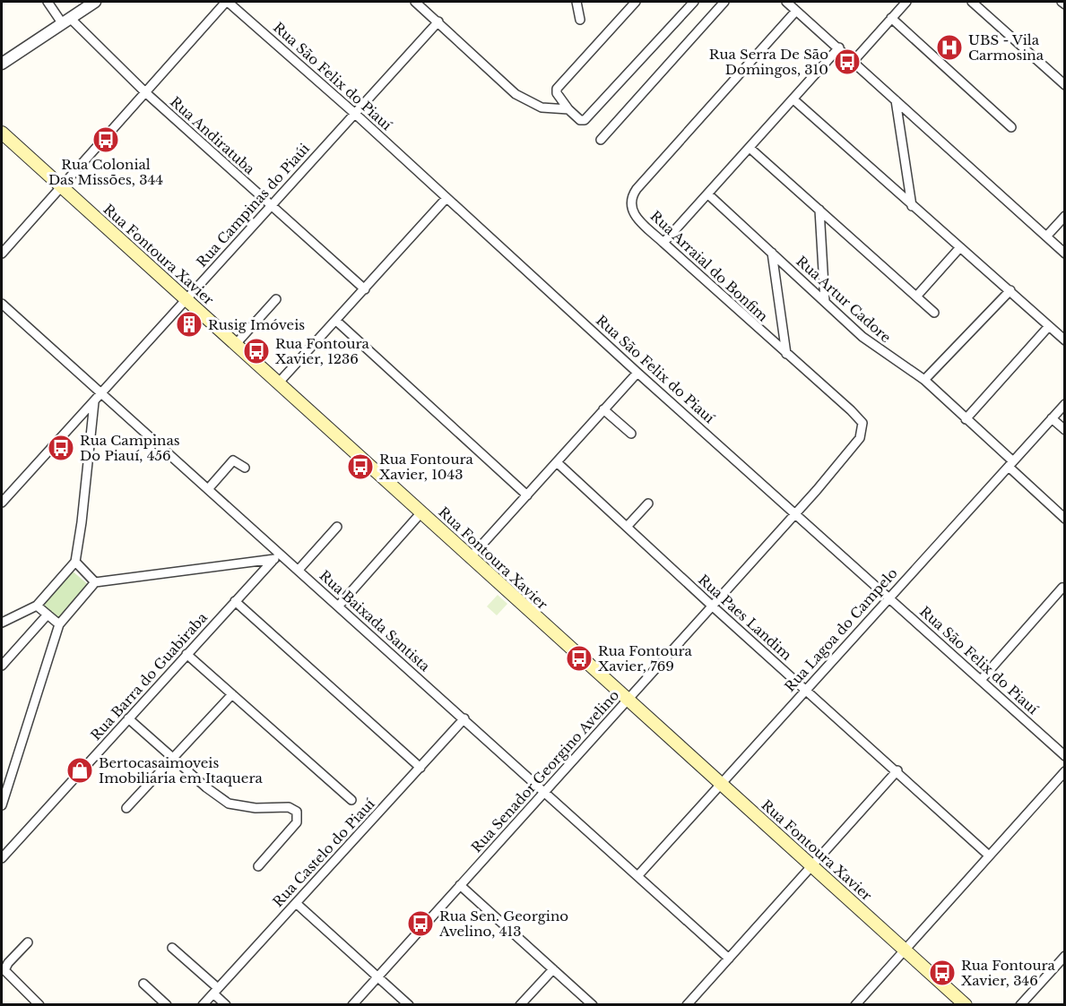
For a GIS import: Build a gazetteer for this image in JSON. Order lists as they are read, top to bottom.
{
  "streets": {
    "main road": ["Rua Fontoura Xavier"],
    "street": [
      "Rua São Felix do Piauí",
      "Rua Andiratuba",
      "Rua Campinas do Piaúi",
      "Rua Arraial do Bonfim",
      "Rua Artur Cadore",
      "Rua Paes Landim",
      "Rua Baixada Santista",
      "Rua Lagoa do Campelo",
      "Rua Barra do Guabiraba",
      "Rua Senador Georgino Avelino",
      "Rua Castelo do Piauí"
    ]
  },
  "crossings": [
    ["Rua São Felix do Piauí", "Rua Campinas do Piaúi"],
    ["Rua São Felix do Piauí", "Rua Lagoa do Campelo"],
    ["Rua São Felix do Piauí", "Rua Senador Georgino Avelino"],
    ["Rua Andiratuba", "Rua Campinas do Piaúi"],
    ["Rua Campinas do Piaúi", "Rua Fontoura Xavier"],
    ["Rua Campinas do Piaúi", "Rua Baixada Santista"],
    ["Rua Fontoura Xavier", "Rua Lagoa do Campelo"],
    ["Rua Fontoura Xavier", "Rua Senador Georgino Avelino"],
    ["Rua Arraial do Bonfim", "Rua Senador Georgino Avelino"],
    ["Rua Artur Cadore", "Rua Lagoa do Campelo"],
    ["Rua Paes Landim", "Rua Lagoa do Campelo"],
    ["Rua Paes Landim", "Rua Senador Georgino Avelino"],
    ["Rua Baixada Santista", "Rua Lagoa do Campelo"],
    ["Rua Baixada Santista", "Rua Barra do Guabiraba"],
    ["Rua Baixada Santista", "Rua Senador Georgino Avelino"],
    ["Rua Baixada Santista", "Rua Castelo do Piauí"]
  ],
  "places": {
    "hospital": ["UBS - Vila Carmosina"],
    "bus stop": [
      "Rua Serra De São Domingos, 310",
      "Rua Colonial Das Missões, 344",
      "Rua Fontoura Xavier, 1236",
      "Rua Campinas Do Piauí, 456",
      "Rua Fontoura Xavier, 1043",
      "Rua Fontoura Xavier, 769",
      "Rua Sen. Georgino Avelino, 413",
      "Rua Fontoura Xavier, 346"
    ],
    "building": ["Rusig Imóveis"],
    "shop": ["Bertocasaimoveis Imobiliaria em Itaquera"]
  }
}
